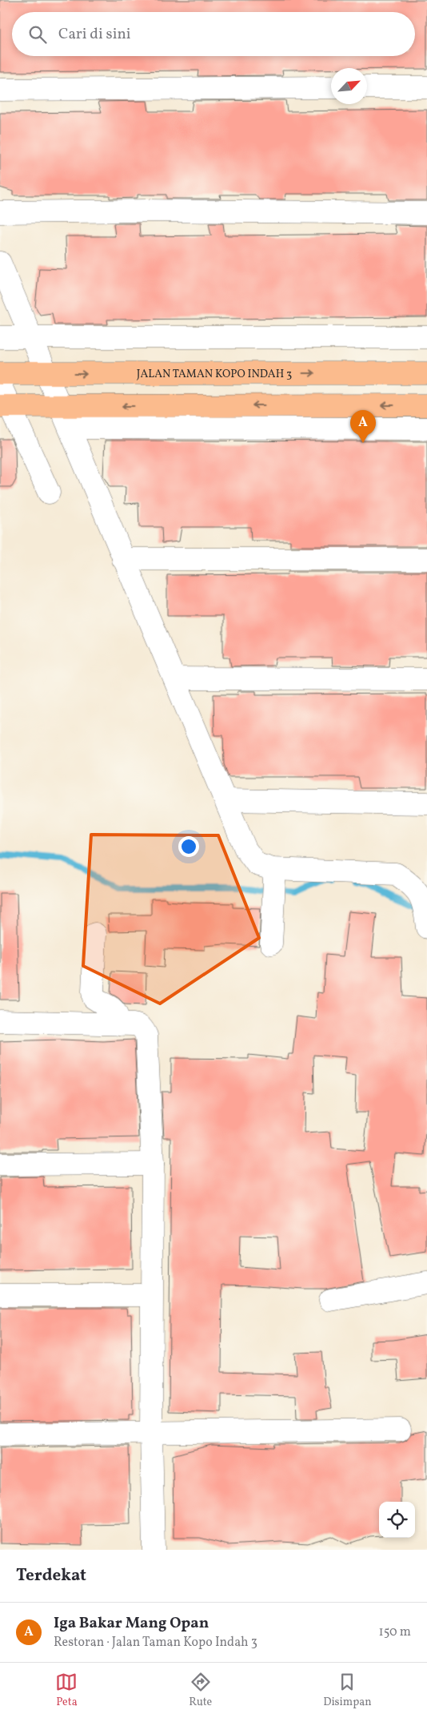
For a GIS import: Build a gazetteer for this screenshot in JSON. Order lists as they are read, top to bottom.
{
  "streets": {
    "main road": ["JALAN TAMAN KOPO INDAH 3"]
  },
  "north": "top right",
  "page": {
    "search": "Cari di sini",
    "pins": "A",
    "heading": "Terdekat",
    "list": [
      {
        "mark": "A",
        "name": "Iga Bakar Mang Opan",
        "note": "Restoran · Jalan Taman Kopo Indah 3",
        "value": "150 m"
      }
    ],
    "nav": ["Peta", "Rute", "Disimpan"]
  }
}
